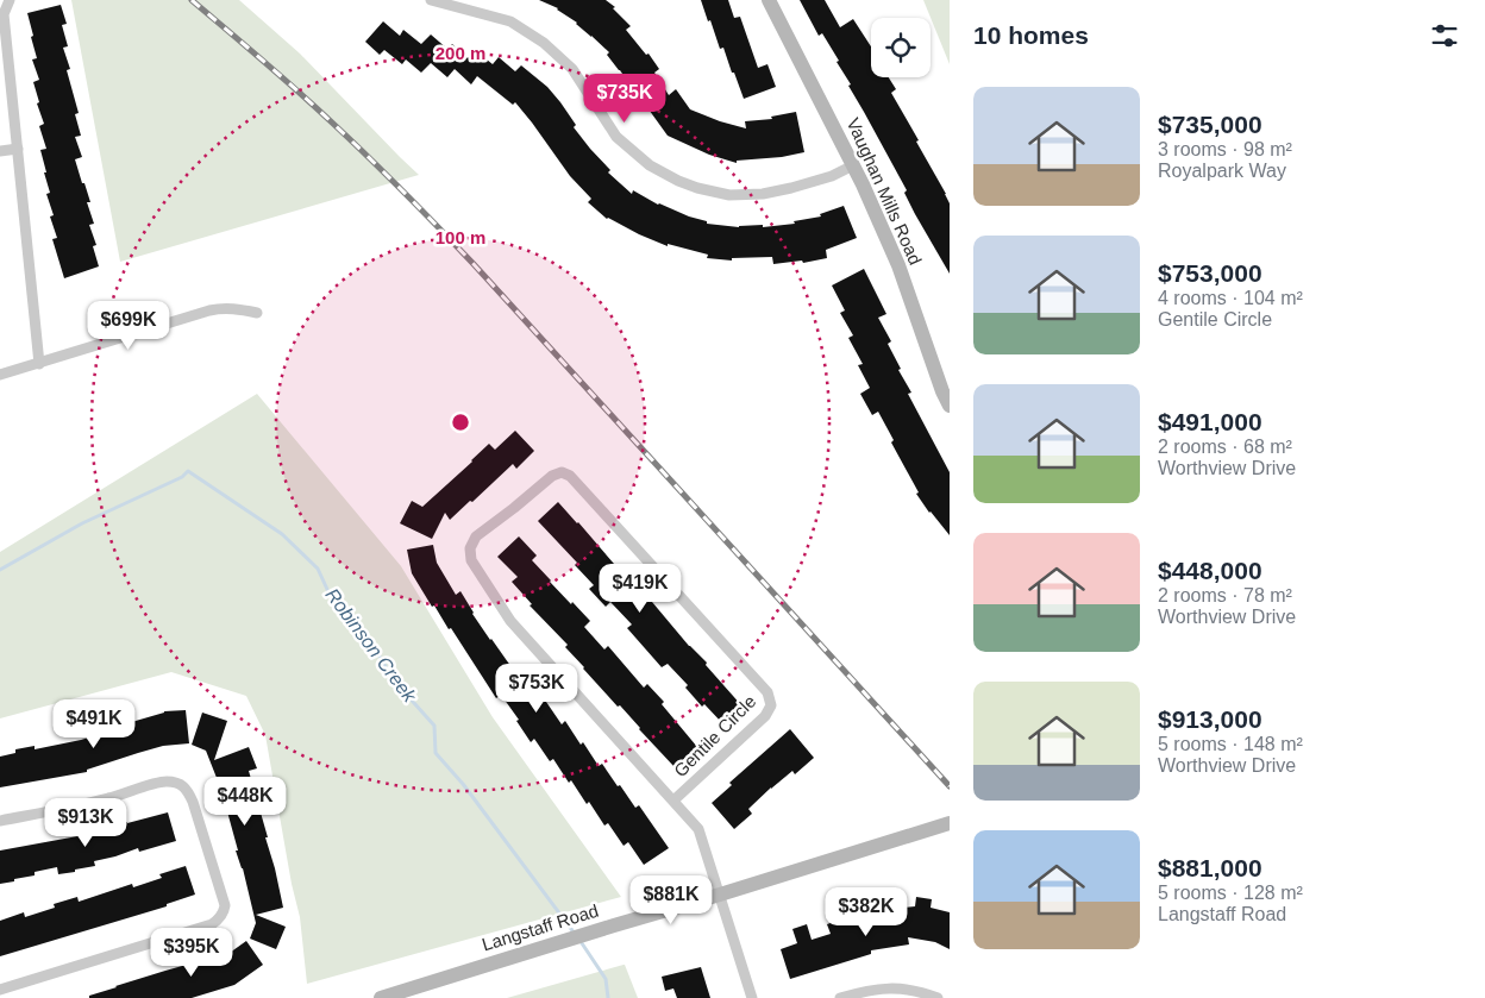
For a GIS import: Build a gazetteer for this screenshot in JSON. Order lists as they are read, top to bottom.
{
  "streets": {
    "street": ["Vaughan Mills Road", "Gentile Circle", "Langstaff Road"]
  },
  "crossings": [
    ["Gentile Circle", "Langstaff Road"]
  ],
  "water": ["Robinson Creek"],
  "page": {
    "heading": "10 homes",
    "list": [
      {
        "name": "$735,000",
        "note": "3 rooms · 98 m² · Royalpark Way"
      },
      {
        "name": "$753,000",
        "note": "4 rooms · 104 m² · Gentile Circle"
      },
      {
        "name": "$491,000",
        "note": "2 rooms · 68 m² · Worthview Drive"
      },
      {
        "name": "$448,000",
        "note": "2 rooms · 78 m² · Worthview Drive"
      },
      {
        "name": "$913,000",
        "note": "5 rooms · 148 m² · Worthview Drive"
      },
      {
        "name": "$881,000",
        "note": "5 rooms · 128 m² · Langstaff Road"
      }
    ],
    "price": [
      "$735K",
      "$699K",
      "$419K",
      "$753K",
      "$491K",
      "$448K",
      "$913K",
      "$881K",
      "$382K",
      "$395K"
    ]
  },
  "rings": ["200 m", "100 m"]
}
